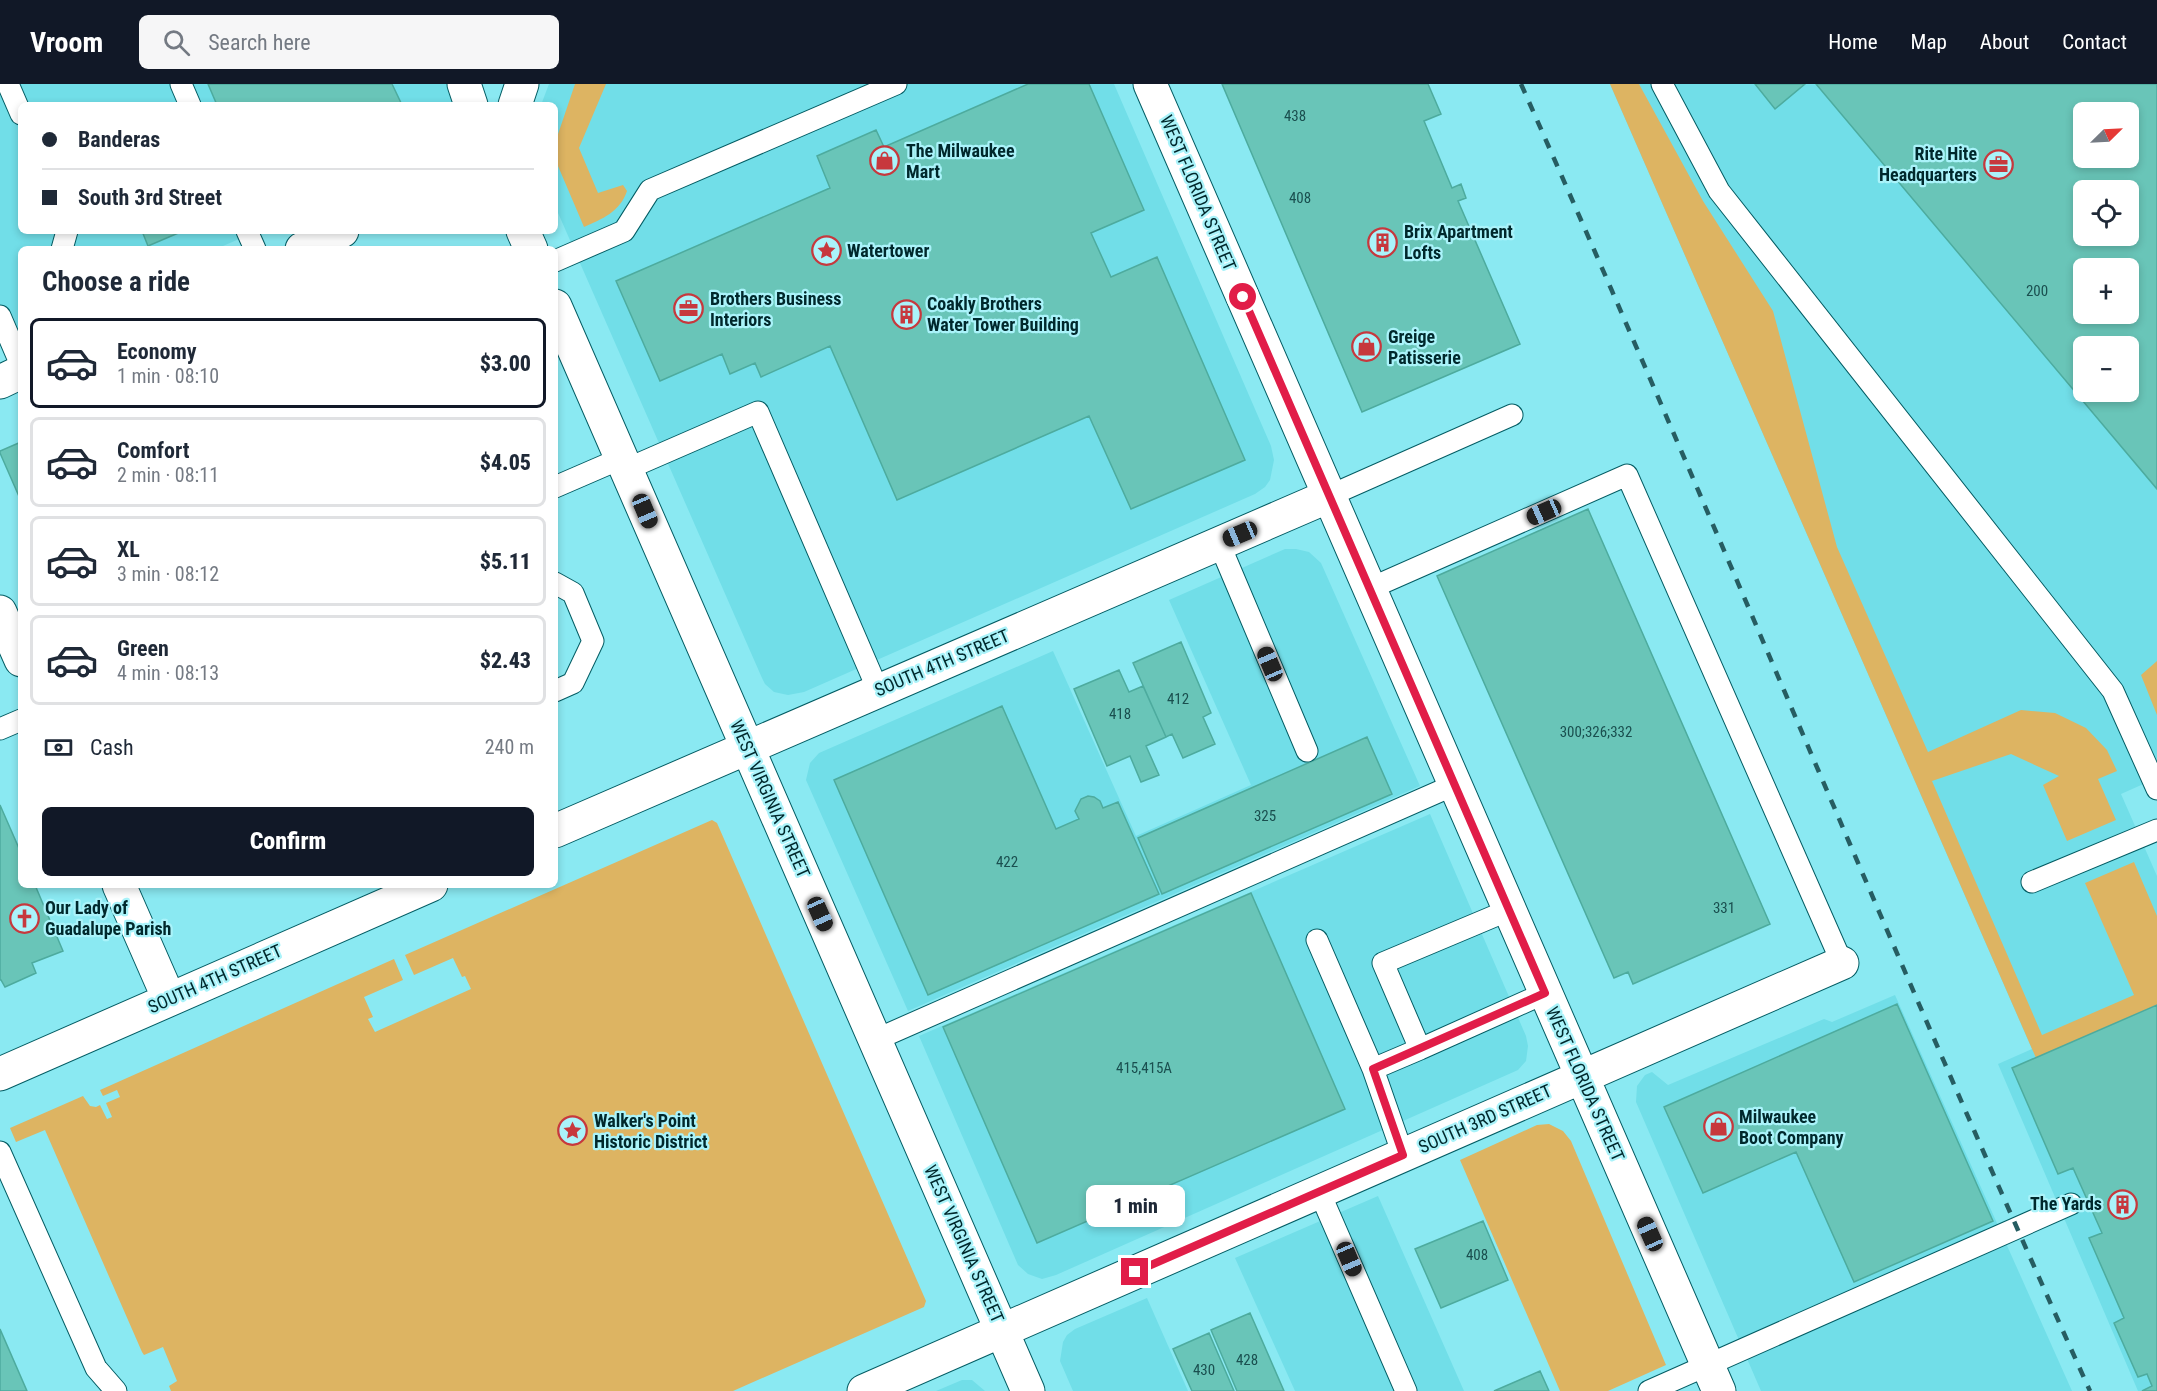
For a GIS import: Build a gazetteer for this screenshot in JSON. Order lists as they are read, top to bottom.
{
  "streets": {
    "street": [
      "WEST FLORIDA STREET",
      "SOUTH 4TH STREET",
      "WEST VIRGINIA STREET",
      "SOUTH 3RD STREET"
    ]
  },
  "crossings": [
    ["WEST FLORIDA STREET", "SOUTH 4TH STREET"],
    ["WEST FLORIDA STREET", "SOUTH 3RD STREET"],
    ["SOUTH 4TH STREET", "WEST VIRGINIA STREET"],
    ["WEST VIRGINIA STREET", "SOUTH 3RD STREET"]
  ],
  "places": {
    "shop": ["The Milwaukee Mart", "Greige Patisserie", "Milwaukee Boot Company"],
    "office": ["Rite Hite Headquarters", "Brothers Business Interiors"],
    "building": ["Brix Apartment Lofts", "Coakly Brothers Water Tower Building", "The Yards"],
    "place": ["Watertower", "Walker's Point Historic District"],
    "church": ["Our Lady of Guadalupe Parish"]
  },
  "house_numbers": [
    "438",
    "408",
    "200",
    "412",
    "418",
    "300;326;332",
    "325",
    "422",
    "331",
    "415,415A",
    "408",
    "428",
    "430"
  ],
  "north": "top right",
  "page": {
    "header": "Vroom",
    "search": "Search here",
    "nav": [
      "Home",
      "Map",
      "About",
      "Contact"
    ],
    "map_buttons": ["+", "−"],
    "banner": ["Banderas", "South 3rd Street"],
    "heading": "Choose a ride",
    "list": [
      {
        "name": "Economy",
        "note": "1 min · 08:10",
        "value": "$3.00"
      },
      {
        "name": "Comfort",
        "note": "2 min · 08:11",
        "value": "$4.05"
      },
      {
        "name": "XL",
        "note": "3 min · 08:12",
        "value": "$5.11"
      },
      {
        "name": "Green",
        "note": "4 min · 08:13",
        "value": "$2.43"
      }
    ],
    "pay": ["Cash", "240 m"],
    "buttons": "Confirm",
    "bubble": "1 min"
  }
}
